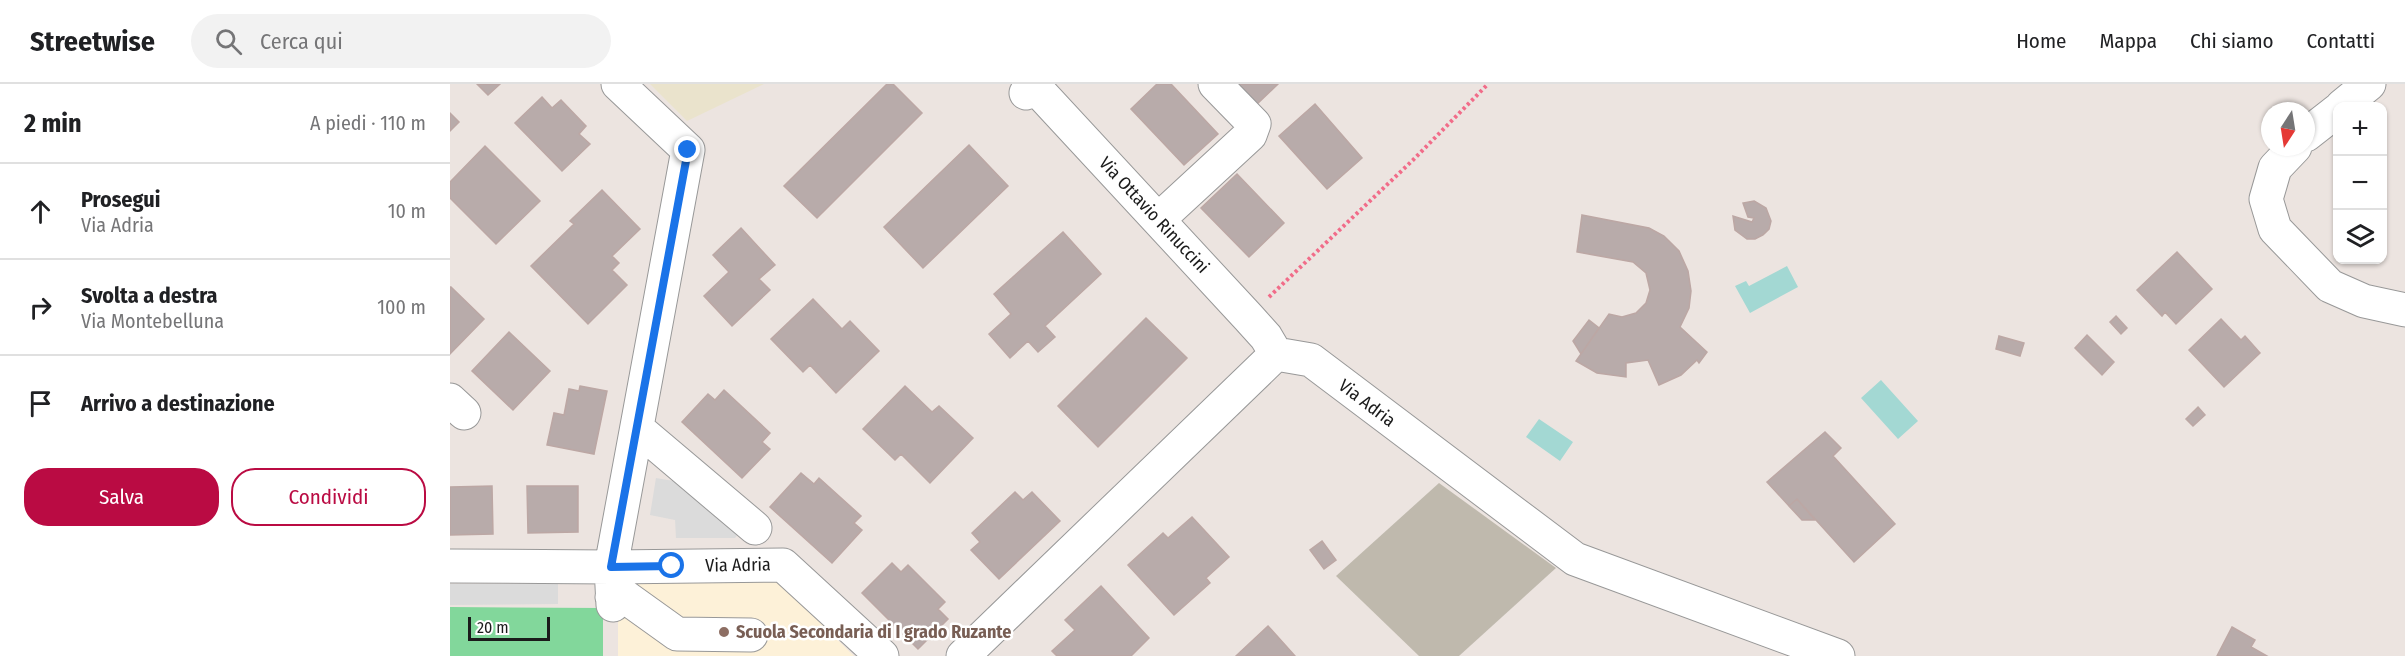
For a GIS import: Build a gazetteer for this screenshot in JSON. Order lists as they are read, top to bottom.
{
  "streets": {
    "street": ["Via Ottavio Rinuccini", "Via Adria"]
  },
  "crossings": [
    ["Via Ottavio Rinuccini", "Via Adria"]
  ],
  "places": ["Scuola Secondaria di I grado Ruzante"],
  "scale_bar": "20 m",
  "north": "bottom",
  "page": {
    "header": "Streetwise",
    "search": "Cerca qui",
    "nav": [
      "Home",
      "Mappa",
      "Chi siamo",
      "Contatti"
    ],
    "heading": ["2 min", "A piedi · 110 m"],
    "map_buttons": ["+", "−"],
    "list": [
      ["Prosegui", "Via Adria", "10 m"],
      ["Svolta a destra", "Via Montebelluna", "100 m"],
      "Arrivo a destinazione"
    ],
    "buttons": ["Salva", "Condividi"],
    "scale": "20 m"
  }
}
